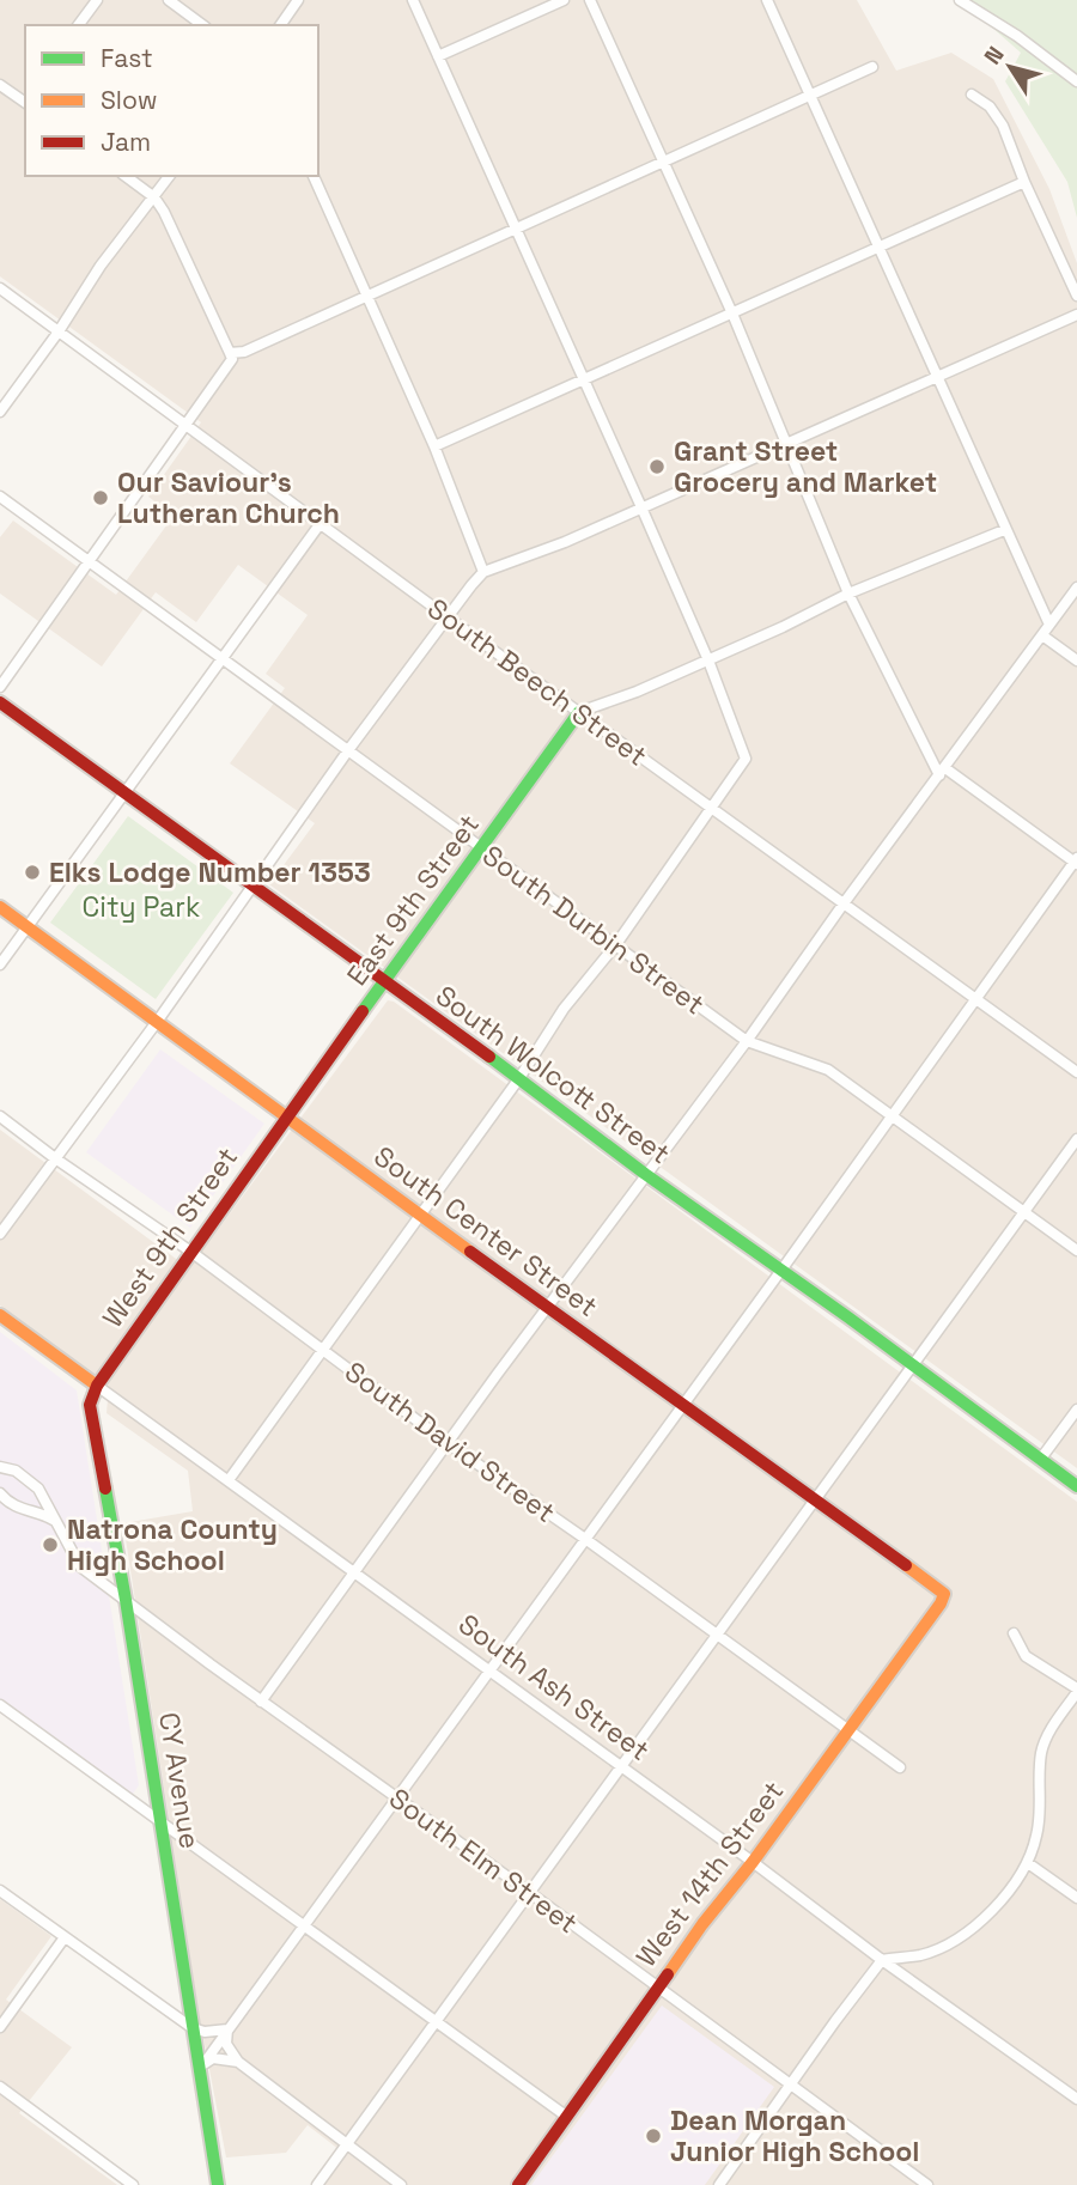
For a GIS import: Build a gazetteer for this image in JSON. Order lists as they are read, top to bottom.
{
  "streets": {
    "main road": [
      "East 9th Street",
      "South Wolcott Street",
      "South Center Street",
      "West 9th Street",
      "South Ash Street",
      "CY Avenue",
      "West 14th Street"
    ],
    "street": [
      "South Beech Street",
      "South Durbin Street",
      "South David Street",
      "South Elm Street"
    ]
  },
  "crossings": [
    ["South Beech Street", "East 9th Street"],
    ["East 9th Street", "South Durbin Street"],
    ["East 9th Street", "South Wolcott Street"],
    ["East 9th Street", "South Center Street"],
    ["East 9th Street", "West 9th Street"],
    ["South Center Street", "West 9th Street"],
    ["South Center Street", "West 14th Street"],
    ["West 9th Street", "South David Street"],
    ["West 9th Street", "South Ash Street"],
    ["West 9th Street", "CY Avenue"],
    ["South David Street", "West 14th Street"],
    ["South Ash Street", "CY Avenue"],
    ["South Ash Street", "West 14th Street"],
    ["CY Avenue", "South Elm Street"],
    ["South Elm Street", "West 14th Street"]
  ],
  "parks": ["City Park"],
  "places": [
    "Grant Street Grocery and Market",
    "Our Saviour's Lutheran Church",
    "Elks Lodge Number 1353",
    "Natrona County High School",
    "Dean Morgan Junior High School"
  ],
  "legend": ["Fast", "Slow", "Jam"],
  "north": "top left"
}
